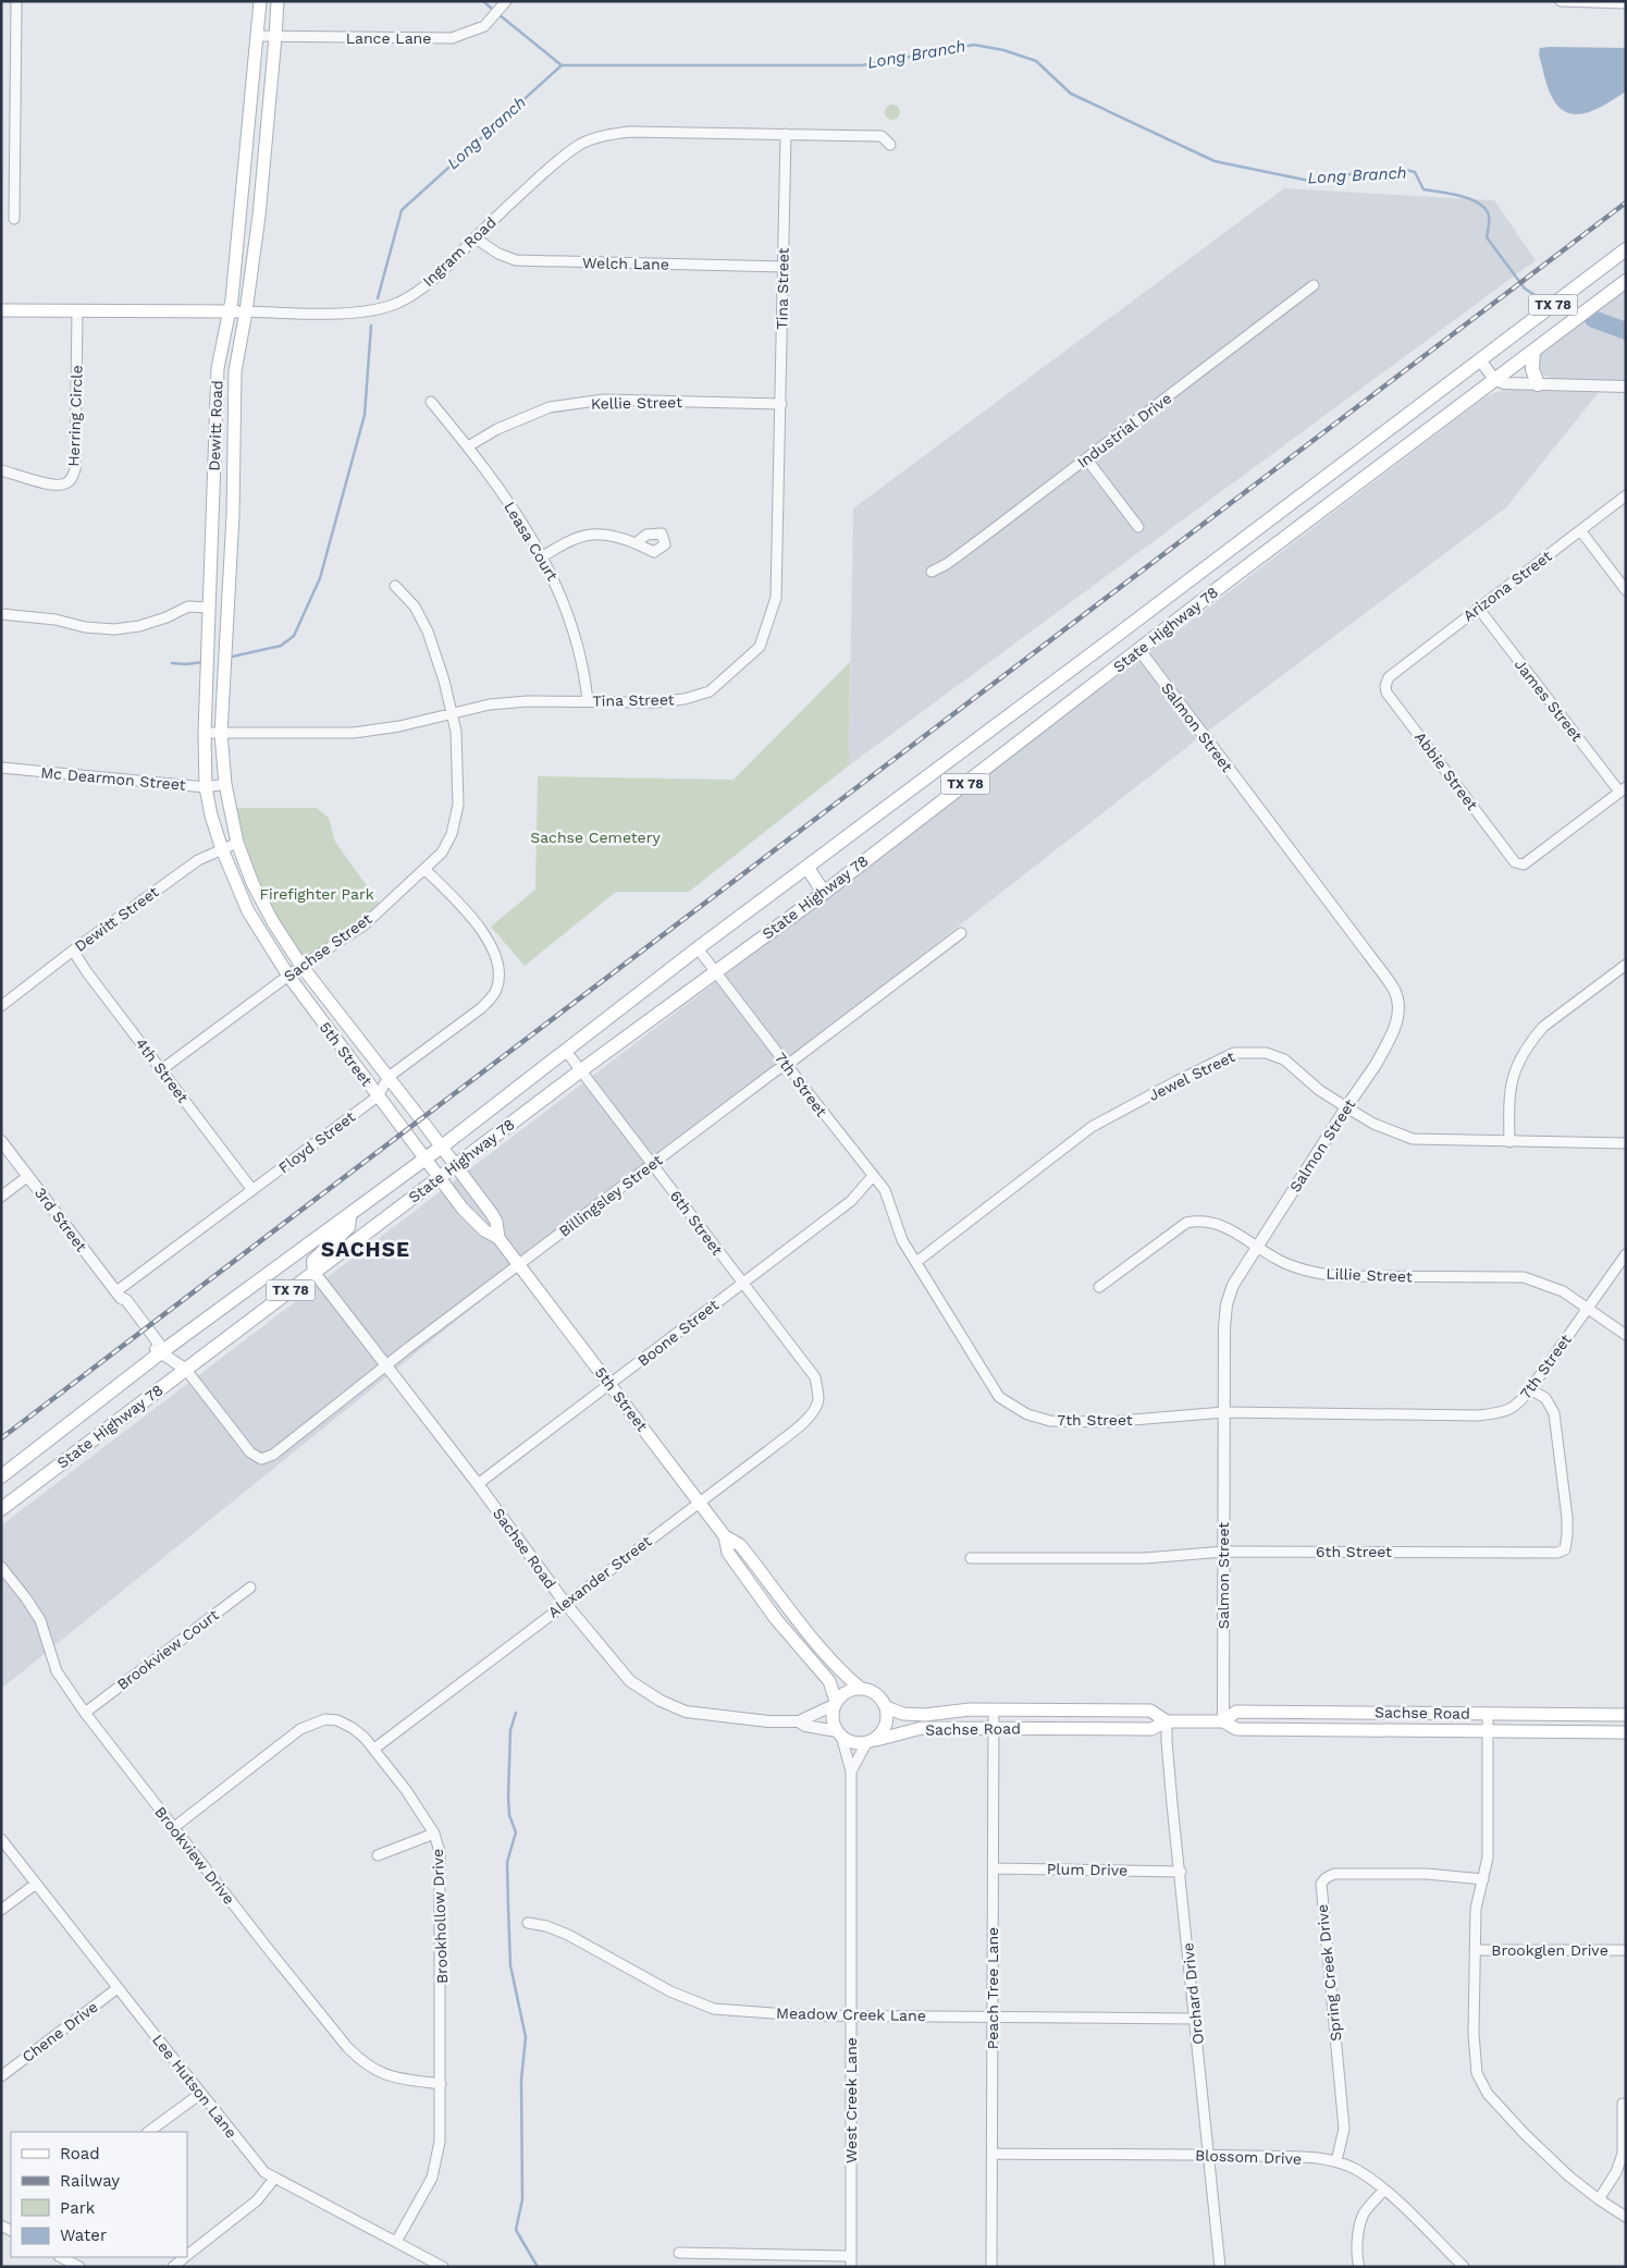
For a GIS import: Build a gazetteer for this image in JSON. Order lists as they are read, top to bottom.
{
  "streets": {
    "main road": [
      "Ingram Road",
      "TX 78",
      "Dewitt Road",
      "State Highway 78",
      "5th Street",
      "Sachse Road"
    ],
    "street": [
      "Lance Lane",
      "Welch Lane",
      "Tina Street",
      "Kellie Street",
      "Herring Circle",
      "Industrial Drive",
      "Leasa Court",
      "Arizona Street",
      "James Street",
      "Salmon Street",
      "Abbie Street",
      "Mc Dearmon Street",
      "Dewitt Street",
      "Sachse Street",
      "4th Street",
      "Jewel Street",
      "7th Street",
      "Floyd Street",
      "Billingsley Street",
      "3rd Street",
      "6th Street",
      "Lillie Street",
      "Boone Street",
      "Alexander Street",
      "Brookview Court",
      "Brookview Drive",
      "Plum Drive",
      "Brookhollow Drive",
      "Brookglen Drive",
      "Spring Creek Drive",
      "Peach Tree Lane",
      "Orchard Drive",
      "Meadow Creek Lane",
      "Chene Drive",
      "Lee Hutson Lane",
      "West Creek Lane",
      "Blossom Drive"
    ]
  },
  "crossings": [
    ["Lance Lane", "Dewitt Road"],
    ["Ingram Road", "Welch Lane"],
    ["Ingram Road", "Tina Street"],
    ["Ingram Road", "Herring Circle"],
    ["Ingram Road", "Dewitt Road"],
    ["Welch Lane", "Tina Street"],
    ["Tina Street", "Kellie Street"],
    ["Tina Street", "Dewitt Road"],
    ["Tina Street", "Leasa Court"],
    ["Tina Street", "Sachse Street"],
    ["Kellie Street", "Leasa Court"],
    ["Dewitt Road", "Mc Dearmon Street"],
    ["Dewitt Road", "Dewitt Street"],
    ["Dewitt Road", "5th Street"],
    ["Arizona Street", "James Street"],
    ["Arizona Street", "Abbie Street"],
    ["State Highway 78", "Salmon Street"],
    ["State Highway 78", "5th Street"],
    ["State Highway 78", "7th Street"],
    ["State Highway 78", "3rd Street"],
    ["State Highway 78", "6th Street"],
    ["State Highway 78", "Sachse Road"],
    ["James Street", "Abbie Street"],
    ["Salmon Street", "Jewel Street"],
    ["Salmon Street", "7th Street"],
    ["Salmon Street", "6th Street"],
    ["Salmon Street", "Lillie Street"],
    ["Salmon Street", "Sachse Road"],
    ["Dewitt Street", "5th Street"],
    ["Dewitt Street", "4th Street"],
    ["Sachse Street", "5th Street"],
    ["Sachse Street", "4th Street"],
    ["Sachse Street", "Floyd Street"],
    ["5th Street", "Floyd Street"],
    ["5th Street", "Billingsley Street"],
    ["5th Street", "Boone Street"],
    ["5th Street", "Sachse Road"],
    ["5th Street", "Alexander Street"],
    ["5th Street", "West Creek Lane"],
    ["4th Street", "Floyd Street"],
    ["Jewel Street", "7th Street"],
    ["7th Street", "Billingsley Street"],
    ["7th Street", "6th Street"],
    ["7th Street", "Lillie Street"],
    ["7th Street", "Boone Street"],
    ["Floyd Street", "3rd Street"],
    ["Billingsley Street", "3rd Street"],
    ["Billingsley Street", "6th Street"],
    ["Billingsley Street", "Sachse Road"],
    ["6th Street", "Boone Street"],
    ["6th Street", "Alexander Street"],
    ["Boone Street", "Sachse Road"],
    ["Sachse Road", "Alexander Street"],
    ["Sachse Road", "Peach Tree Lane"],
    ["Sachse Road", "Orchard Drive"],
    ["Sachse Road", "West Creek Lane"],
    ["Alexander Street", "Brookhollow Drive"],
    ["Brookview Court", "Brookview Drive"],
    ["Brookview Drive", "Brookhollow Drive"],
    ["Plum Drive", "Peach Tree Lane"],
    ["Plum Drive", "Orchard Drive"],
    ["Brookhollow Drive", "Lee Hutson Lane"],
    ["Spring Creek Drive", "Blossom Drive"],
    ["Peach Tree Lane", "Meadow Creek Lane"],
    ["Peach Tree Lane", "Blossom Drive"],
    ["Orchard Drive", "Meadow Creek Lane"],
    ["Orchard Drive", "Blossom Drive"],
    ["Meadow Creek Lane", "West Creek Lane"],
    ["Chene Drive", "Lee Hutson Lane"]
  ],
  "districts": ["SACHSE"],
  "water": ["Long Branch"],
  "parks": ["Sachse Cemetery", "Firefighter Park"],
  "legend": [
    "Road",
    "Railway",
    "Park",
    "Water"
  ]
}
